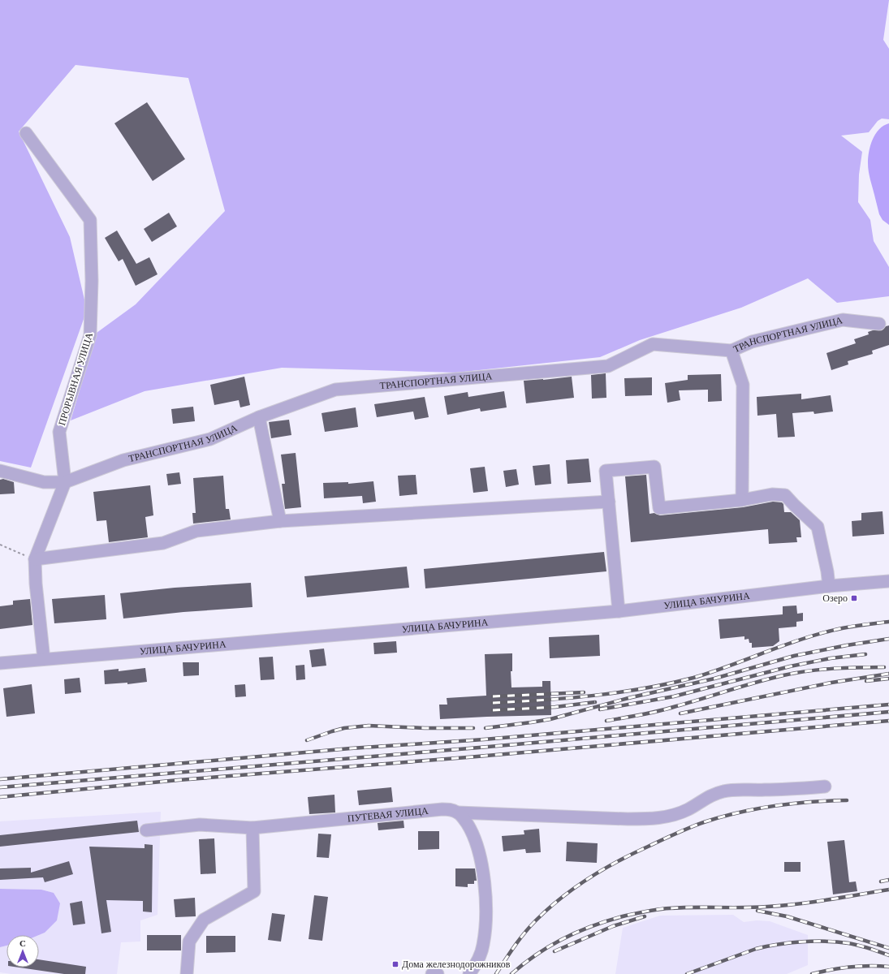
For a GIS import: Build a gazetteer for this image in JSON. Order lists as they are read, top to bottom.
{
  "streets": {
    "street": [
      "ТРАНСПОРТНАЯ УЛИЦА",
      "ПРОРЫВНАЯ УЛИЦА",
      "УЛИЦА БАЧУРИНА",
      "ПУТЕВАЯ УЛИЦА"
    ]
  },
  "crossings": [
    ["ТРАНСПОРТНАЯ УЛИЦА", "ПРОРЫВНАЯ УЛИЦА"],
    ["ПРОРЫВНАЯ УЛИЦА", "УЛИЦА БАЧУРИНА"]
  ],
  "places": {
    "transit": ["Озеро", "Дома железнодорожников"]
  },
  "north": "top"
}
